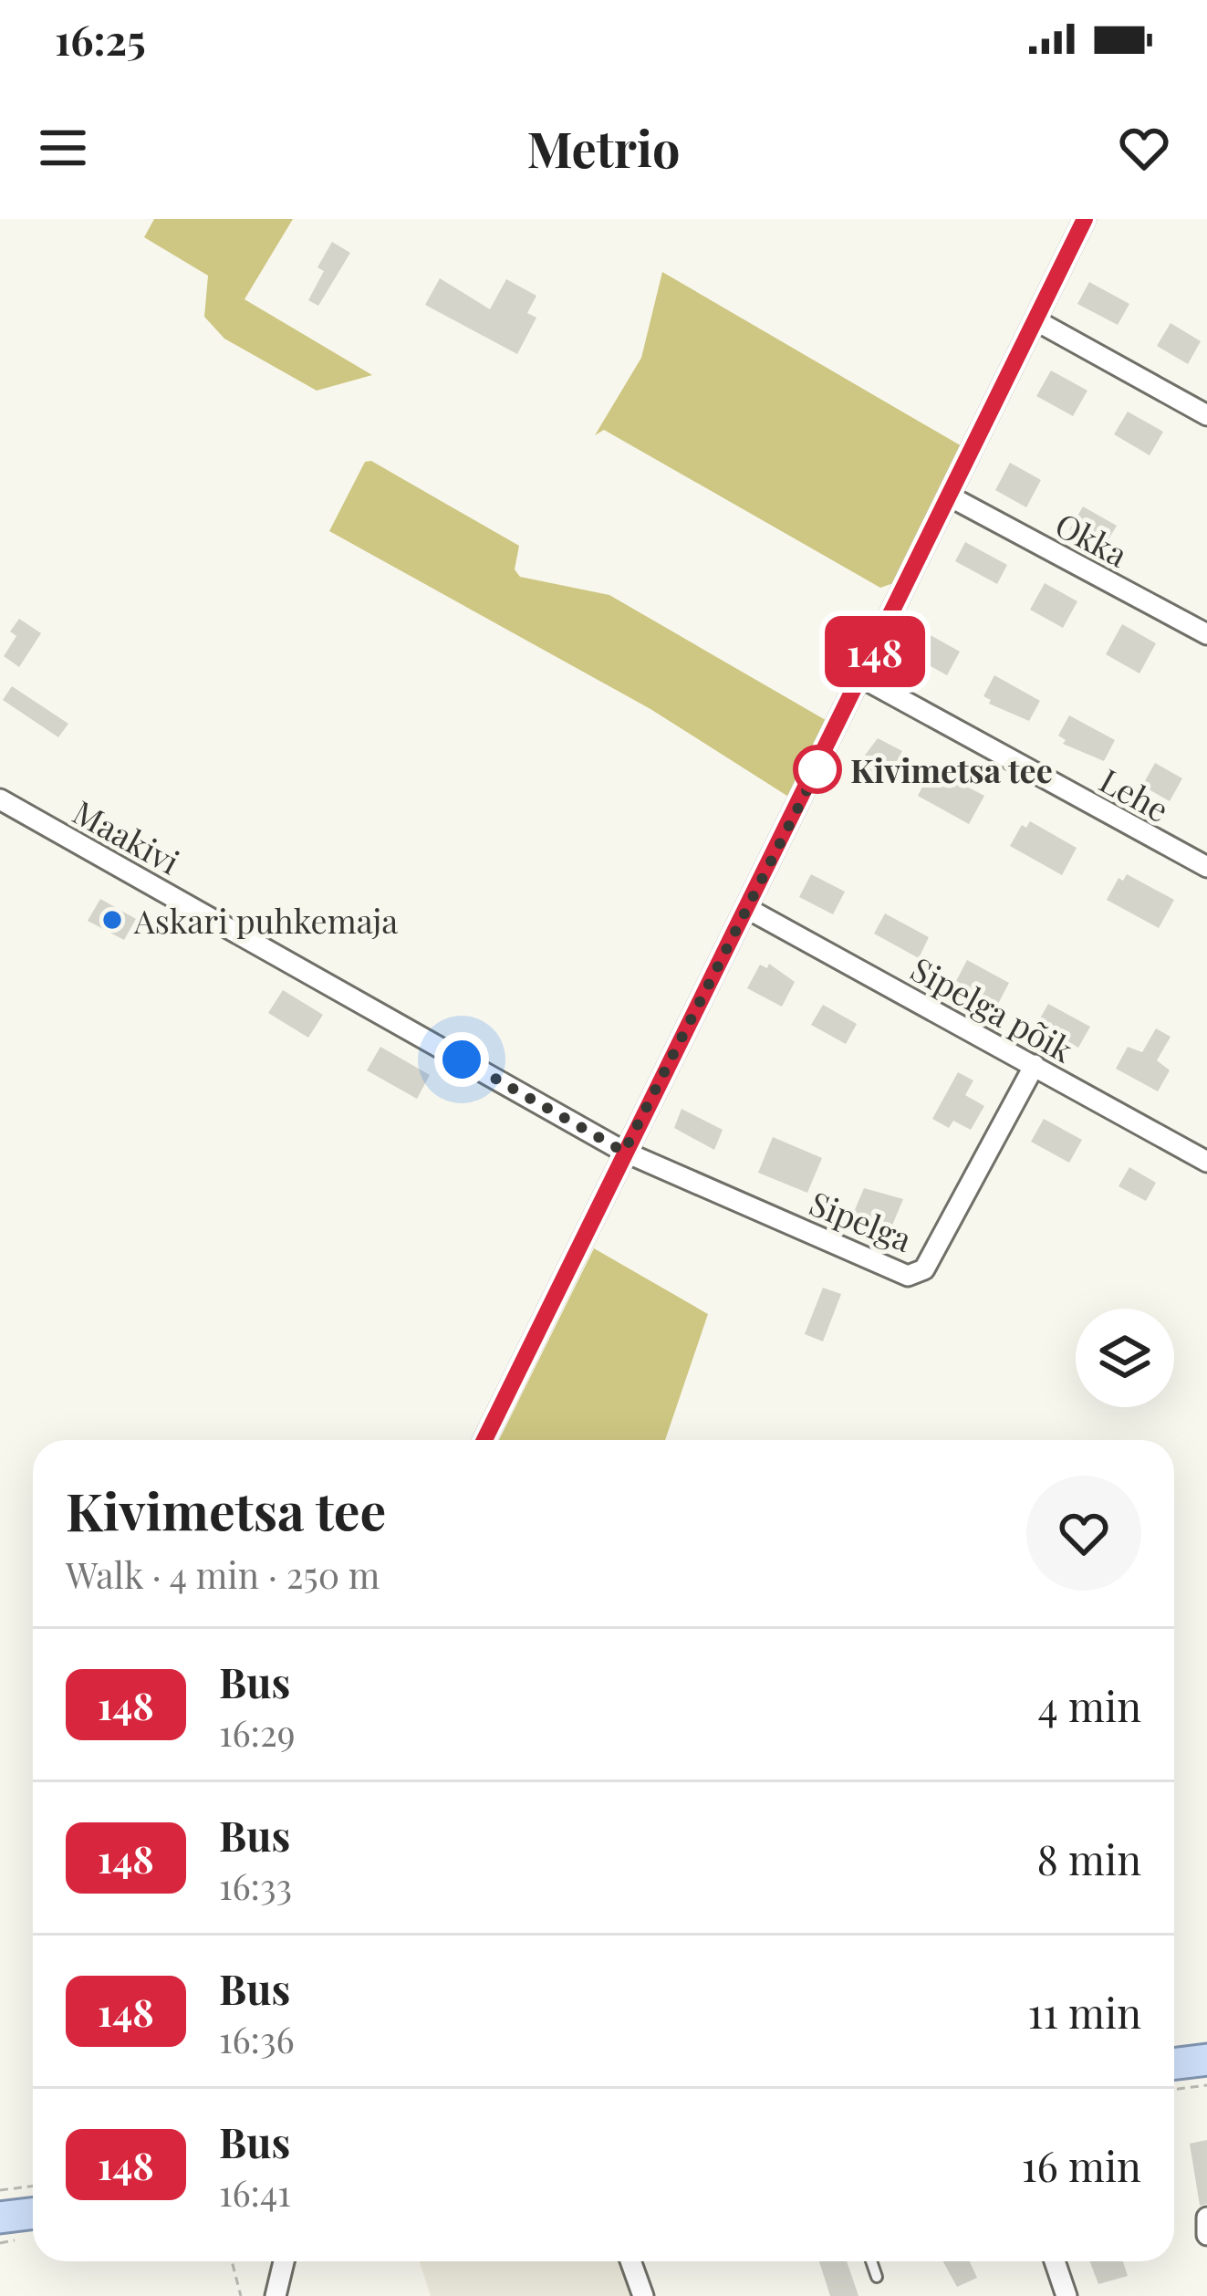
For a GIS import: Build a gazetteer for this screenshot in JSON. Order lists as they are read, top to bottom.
{
  "streets": {
    "street": [
      "Okka",
      "Lehe",
      "Maakivi",
      "Sipelga põik",
      "Sipelga"
    ]
  },
  "crossings": [
    ["Maakivi", "Sipelga"],
    ["Sipelga põik", "Sipelga"]
  ],
  "places": ["Kivimetsa tee", "Askari puhkemaja"],
  "lines": ["bus line 148"],
  "page": {
    "status": "16:25",
    "header": "Metrio",
    "on_map": "148",
    "heading": ["Kivimetsa tee", "Walk · 4 min · 250 m"],
    "list": [
      {
        "mark": "148",
        "name": "Bus",
        "note": "16:29",
        "value": "4 min"
      },
      {
        "mark": "148",
        "name": "Bus",
        "note": "16:33",
        "value": "8 min"
      },
      {
        "mark": "148",
        "name": "Bus",
        "note": "16:36",
        "value": "11 min"
      },
      {
        "mark": "148",
        "name": "Bus",
        "note": "16:41",
        "value": "16 min"
      }
    ]
  }
}
